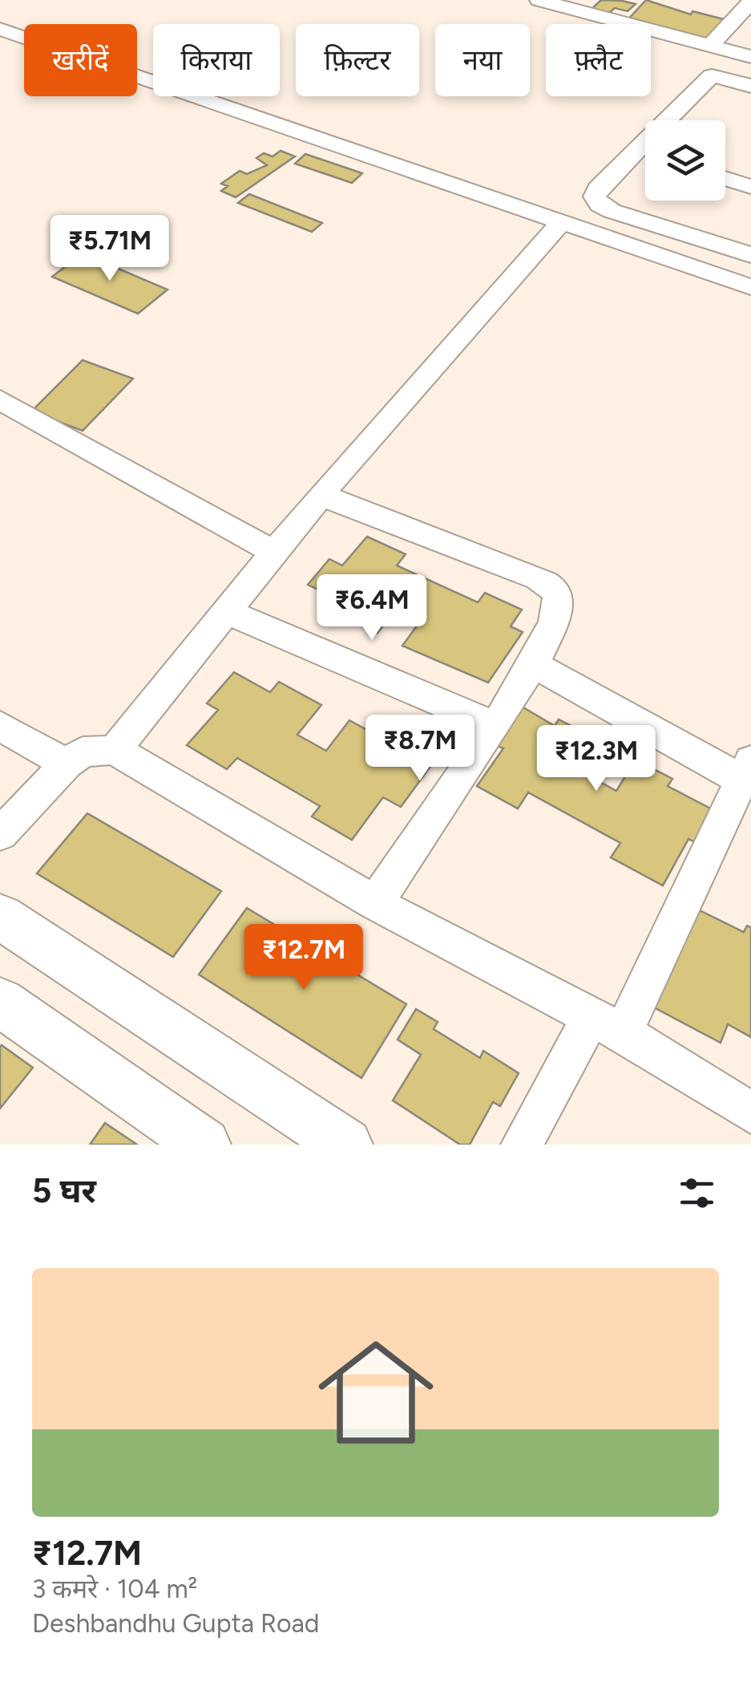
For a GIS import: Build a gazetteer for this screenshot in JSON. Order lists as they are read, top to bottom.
{
  "page": {
    "chip": [
      "खरीदें",
      "किराया",
      "फ़िल्टर",
      "नया",
      "फ़्लैट"
    ],
    "price": [
      "₹5.71M",
      "₹6.4M",
      "₹8.7M",
      "₹12.3M",
      "₹12.7M"
    ],
    "heading": "5 घर",
    "list": [
      {
        "name": "₹12.7M",
        "note": "3 कमरे · 104 m² · Deshbandhu Gupta Road"
      }
    ]
  }
}
